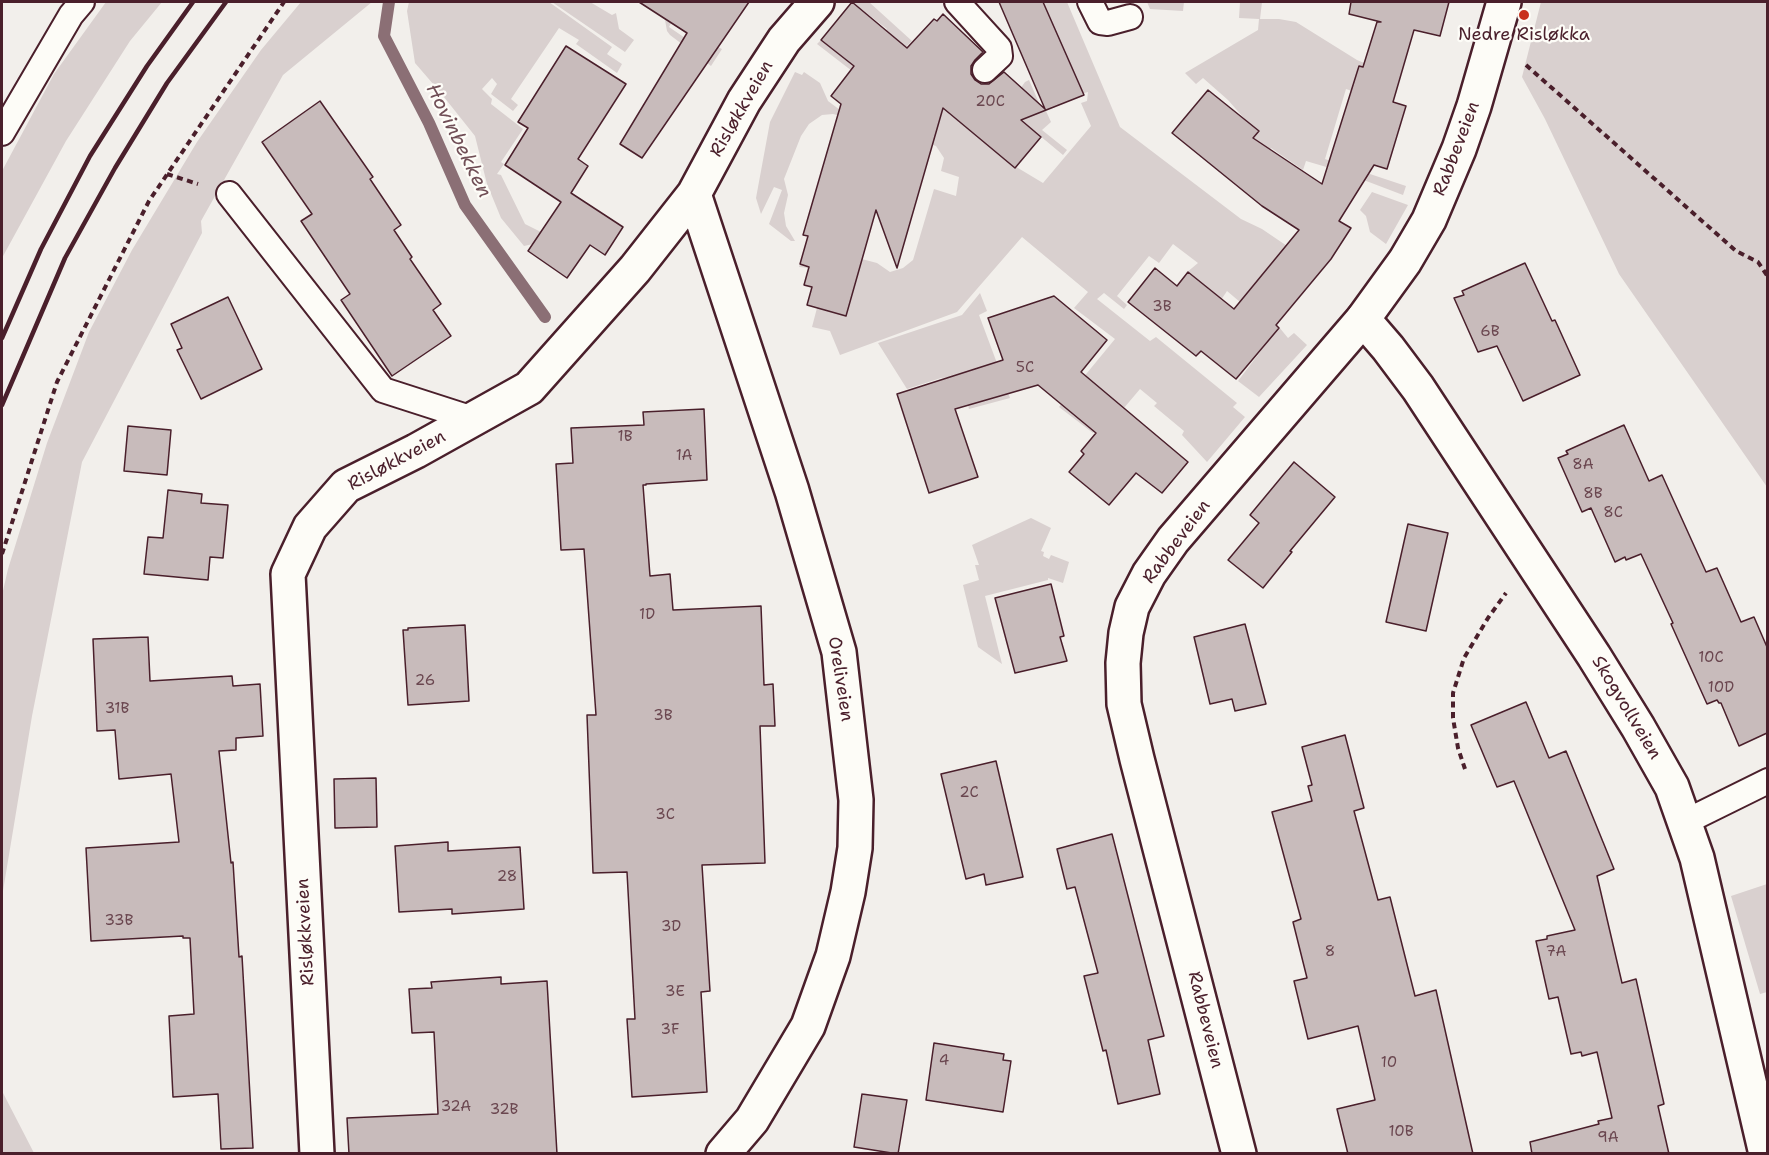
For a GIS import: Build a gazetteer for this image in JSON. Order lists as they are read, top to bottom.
{
  "streets": {
    "street": [
      "Risløkkveien",
      "Rabbeveien",
      "Oreliveien",
      "Skogvollveien"
    ]
  },
  "crossings": [
    ["Risløkkveien", "Oreliveien"],
    ["Rabbeveien", "Skogvollveien"]
  ],
  "water": ["Hovinbekken"],
  "places": ["Nedre Risløkka"],
  "house_numbers": [
    "20C",
    "3B",
    "6B",
    "5C",
    "1B",
    "1A",
    "8A",
    "8B",
    "8C",
    "1D",
    "10C",
    "26",
    "10D",
    "31B",
    "3B",
    "2C",
    "3C",
    "28",
    "33B",
    "3D",
    "8",
    "7A",
    "3E",
    "3F",
    "4",
    "10",
    "32A",
    "32B",
    "10B",
    "9A"
  ]
}
